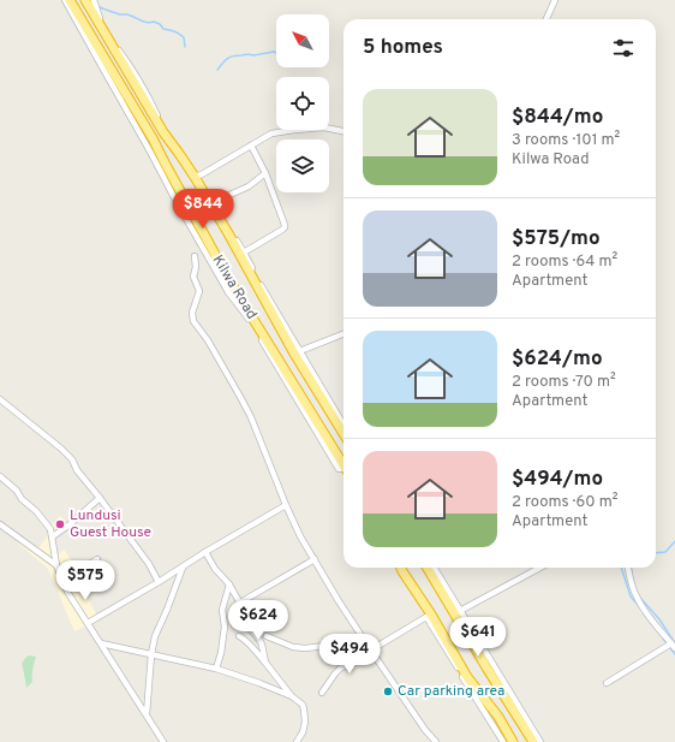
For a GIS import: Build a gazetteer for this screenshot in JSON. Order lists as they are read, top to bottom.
{
  "streets": {
    "highway": ["Kilwa Road"]
  },
  "places": ["Lundusi Guest House", "Car parking area"],
  "north": "top left",
  "page": {
    "heading": "5 homes",
    "list": [
      {
        "name": "$844/mo",
        "note": "3 rooms · 101 m² · Kilwa Road"
      },
      {
        "name": "$575/mo",
        "note": "2 rooms · 64 m² · Apartment"
      },
      {
        "name": "$624/mo",
        "note": "2 rooms · 70 m² · Apartment"
      },
      {
        "name": "$494/mo",
        "note": "2 rooms · 60 m² · Apartment"
      }
    ],
    "price": [
      "$844",
      "$575",
      "$624",
      "$641",
      "$494"
    ]
  }
}
